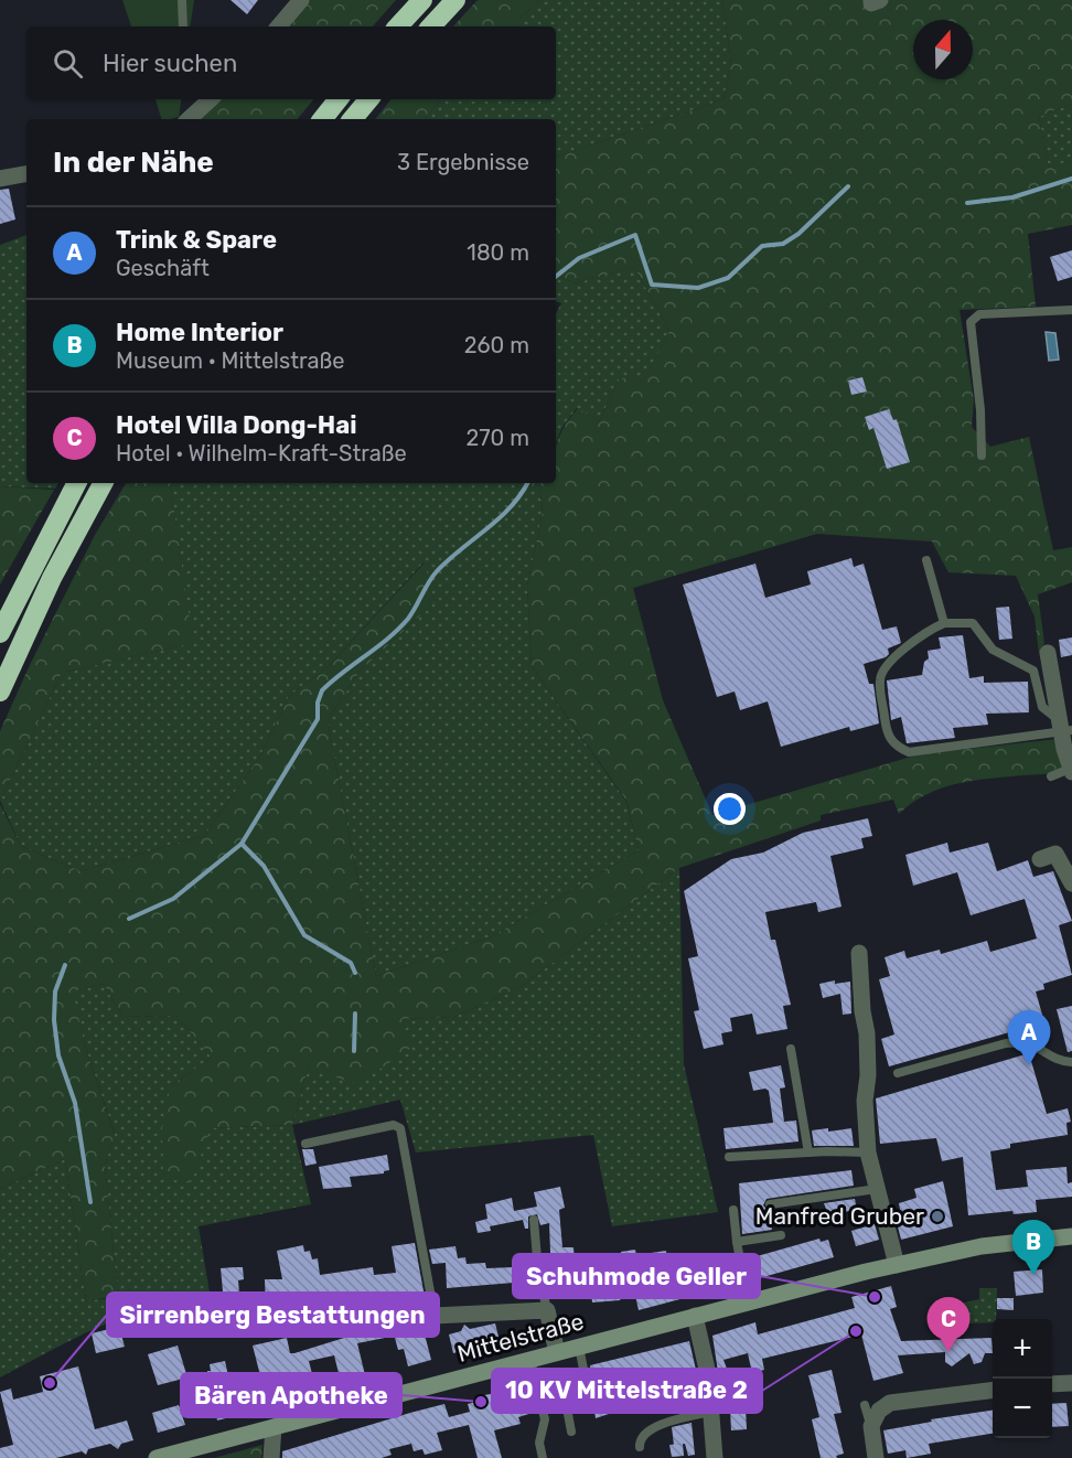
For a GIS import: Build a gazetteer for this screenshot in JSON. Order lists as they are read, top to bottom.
{
  "streets": {
    "main road": ["Mittelstraße"]
  },
  "places": [
    "Manfred Gruber",
    "Schuhmode Geller",
    "10 KV Mittelstraße 2",
    "Sirrenberg Bestattungen",
    "Bären Apotheke"
  ],
  "north": "top",
  "page": {
    "search": "Hier suchen",
    "heading": ["In der Nähe", "3 Ergebnisse"],
    "list": [
      {
        "mark": "A",
        "name": "Trink & Spare",
        "note": "Geschäft",
        "value": "180 m"
      },
      {
        "mark": "B",
        "name": "Home Interior",
        "note": "Museum · Mittelstraße",
        "value": "260 m"
      },
      {
        "mark": "C",
        "name": "Hotel Villa Dong-Hai",
        "note": "Hotel · Wilhelm-Kraft-Straße",
        "value": "270 m"
      }
    ],
    "pins": ["A", "B", "C"],
    "map_buttons": ["+", "−"]
  }
}
